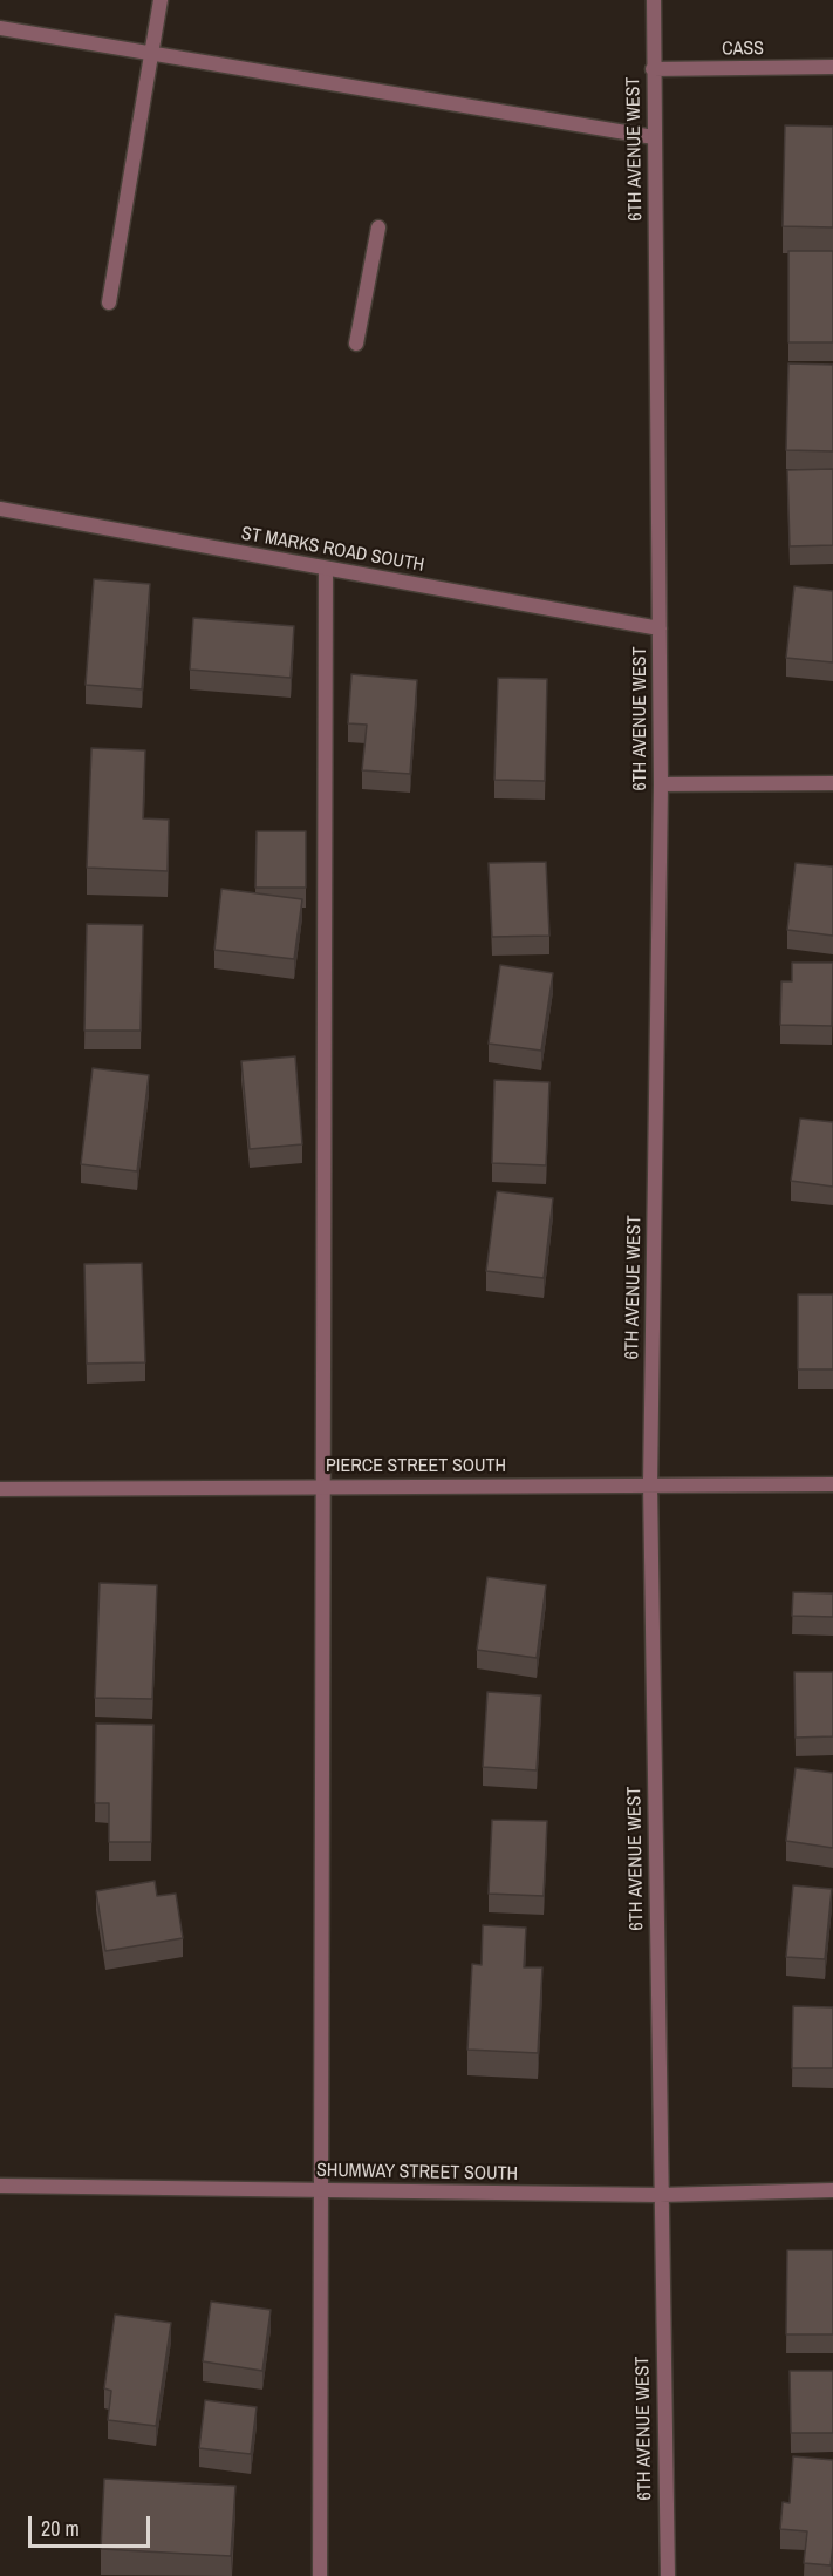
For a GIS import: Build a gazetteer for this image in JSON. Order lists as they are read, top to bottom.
{
  "streets": {
    "street": [
      "CASS",
      "6TH AVENUE WEST",
      "ST MARKS ROAD SOUTH",
      "PIERCE STREET SOUTH",
      "SHUMWAY STREET SOUTH"
    ]
  },
  "crossings": [
    ["CASS", "6TH AVENUE WEST"],
    ["6TH AVENUE WEST", "ST MARKS ROAD SOUTH"],
    ["6TH AVENUE WEST", "PIERCE STREET SOUTH"],
    ["6TH AVENUE WEST", "SHUMWAY STREET SOUTH"]
  ],
  "scale_bar": "20 m"
}
